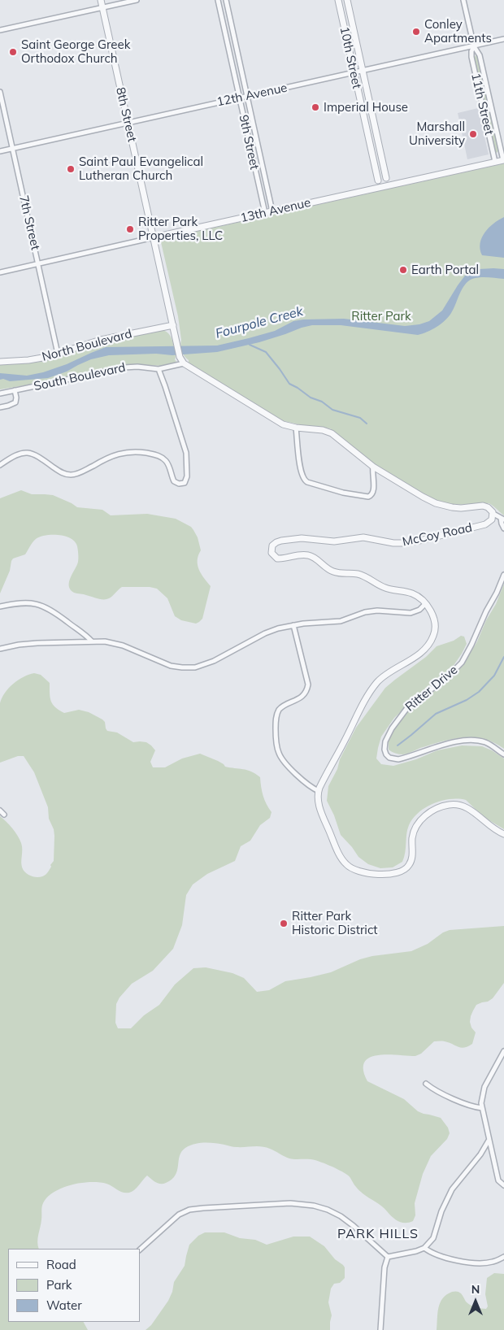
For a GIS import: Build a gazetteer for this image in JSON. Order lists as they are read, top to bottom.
{
  "streets": {
    "street": [
      "10th Street",
      "12th Avenue",
      "11th Street",
      "8th Street",
      "9th Street",
      "13th Avenue",
      "7th Street",
      "North Boulevard",
      "South Boulevard",
      "McCoy Road",
      "Ritter Drive"
    ]
  },
  "crossings": [
    ["10th Street", "12th Avenue"],
    ["10th Street", "13th Avenue"],
    ["12th Avenue", "11th Street"],
    ["12th Avenue", "8th Street"],
    ["12th Avenue", "9th Street"],
    ["12th Avenue", "7th Street"],
    ["11th Street", "13th Avenue"],
    ["8th Street", "13th Avenue"],
    ["8th Street", "North Boulevard"],
    ["9th Street", "13th Avenue"],
    ["13th Avenue", "7th Street"],
    ["7th Street", "North Boulevard"],
    ["South Boulevard", "McCoy Road"]
  ],
  "districts": ["PARK HILLS"],
  "water": ["Fourpole Creek"],
  "parks": ["Ritter Park"],
  "places": [
    "Conley Apartments",
    "Saint George Greek Orthodox Church",
    "Imperial House",
    "Marshall University",
    "Saint Paul Evangelical Lutheran Church",
    "Ritter Park Properties, LLC",
    "Earth Portal",
    "Ritter Park Historic District"
  ],
  "legend": ["Road", "Park", "Water"],
  "north": "top"
}
